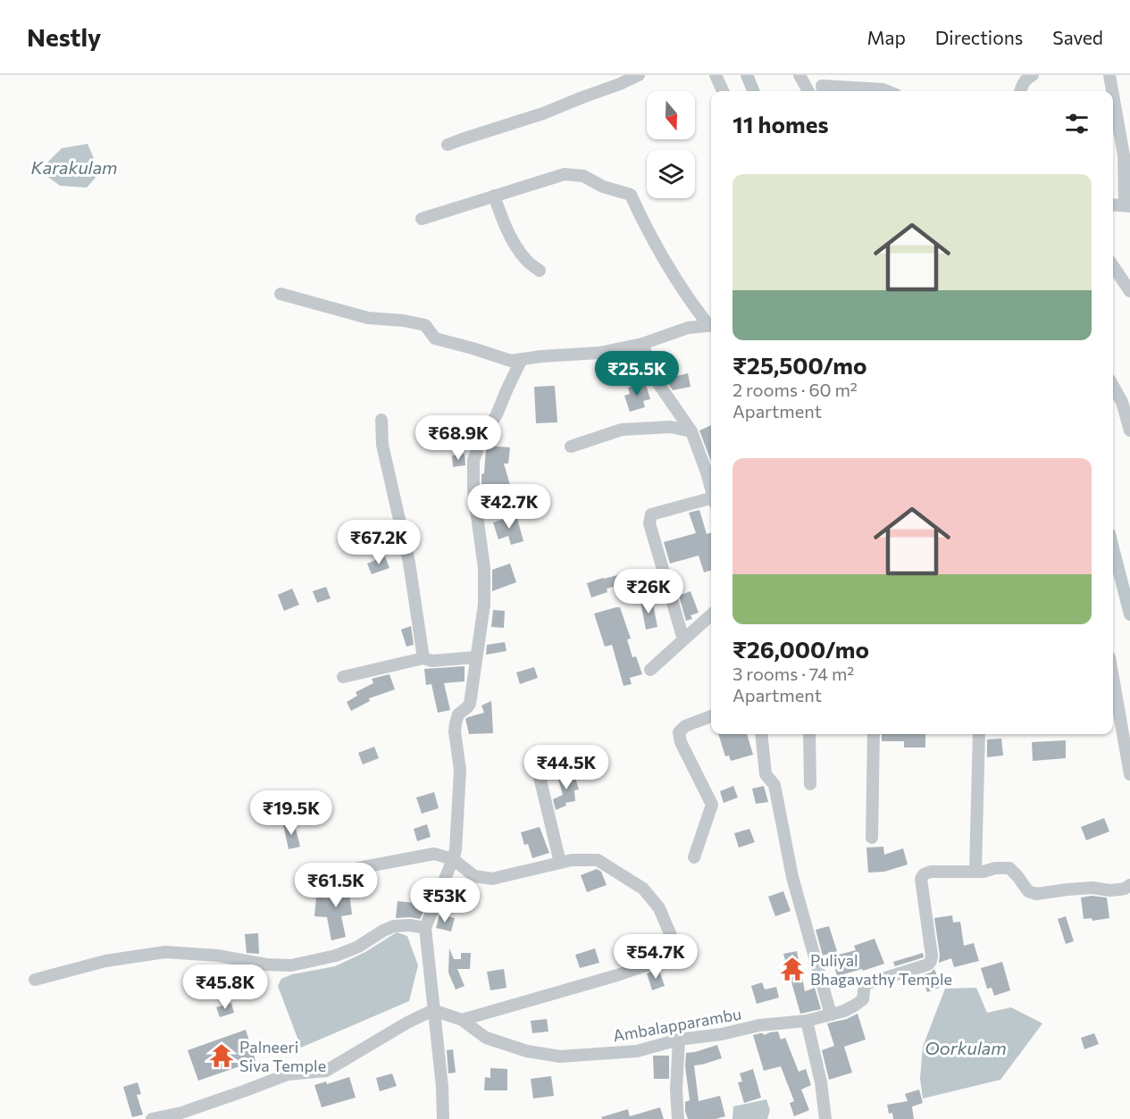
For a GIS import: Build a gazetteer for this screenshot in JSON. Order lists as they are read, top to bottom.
{
  "streets": {
    "street": ["Ambalapparambu"]
  },
  "water": ["Karakulam", "Oorkulam"],
  "places": {
    "temple": ["Puliyal Bhagavathy Temple", "Palneeri Siva Temple"]
  },
  "north": "bottom",
  "page": {
    "header": "Nestly",
    "nav": ["Map", "Directions", "Saved"],
    "heading": "11 homes",
    "list": [
      {
        "name": "₹25,500/mo",
        "note": "2 rooms · 60 m² · Apartment"
      },
      {
        "name": "₹26,000/mo",
        "note": "3 rooms · 74 m² · Apartment"
      }
    ],
    "price": [
      "₹25.5K",
      "₹68.9K",
      "₹42.7K",
      "₹67.2K",
      "₹26K",
      "₹44.5K",
      "₹19.5K",
      "₹61.5K",
      "₹53K",
      "₹54.7K",
      "₹45.8K"
    ]
  }
}
